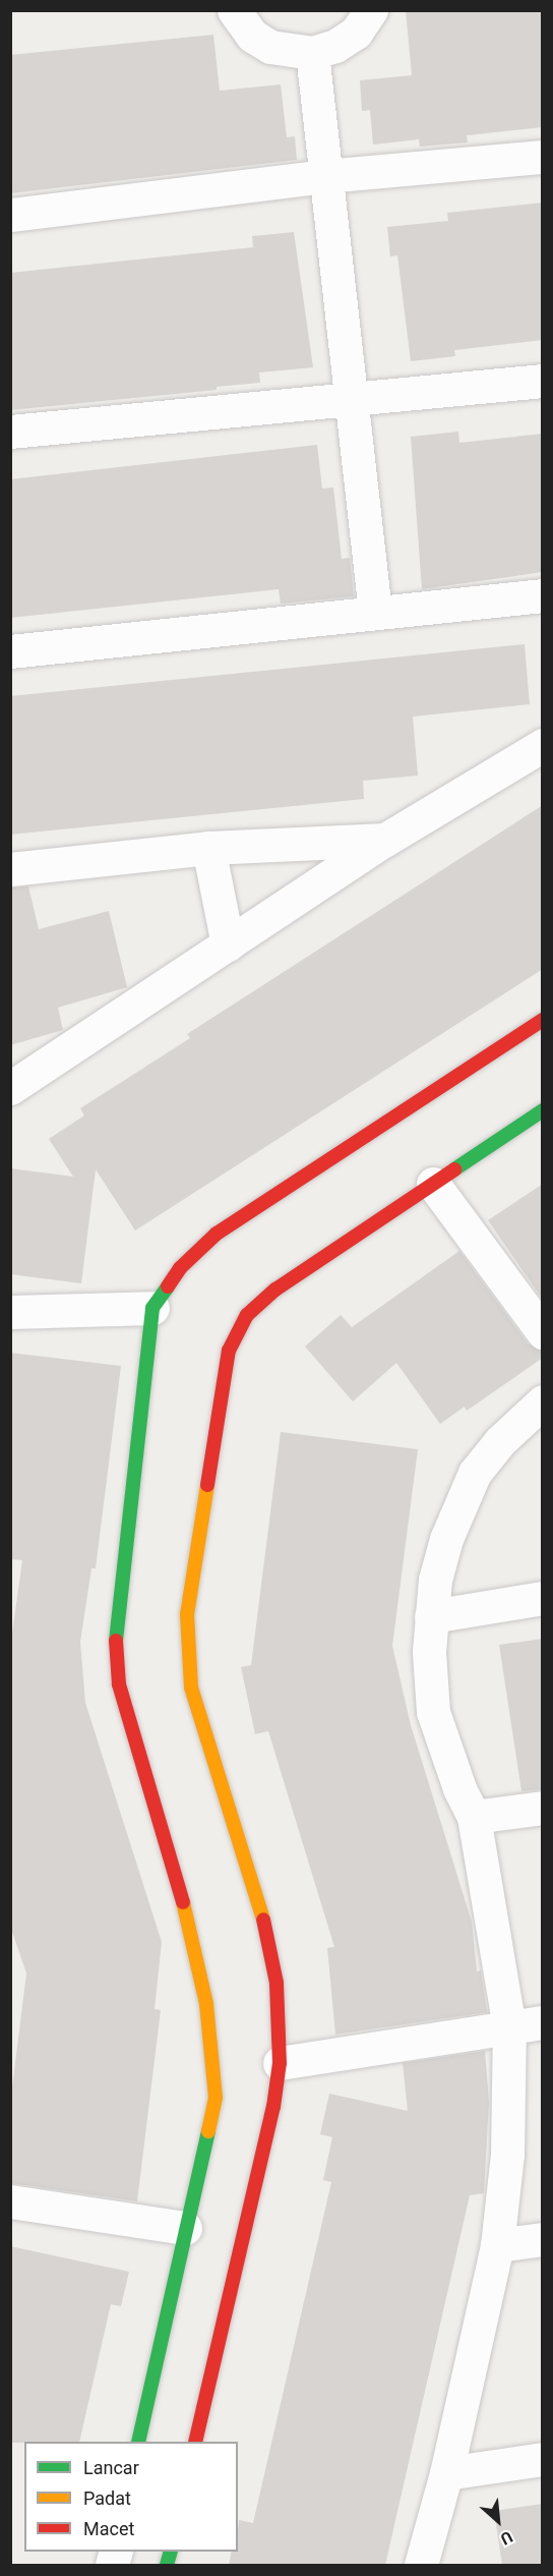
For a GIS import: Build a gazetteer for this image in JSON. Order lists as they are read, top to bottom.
{
  "legend": ["Lancar", "Padat", "Macet"],
  "north": "bottom right"
}
